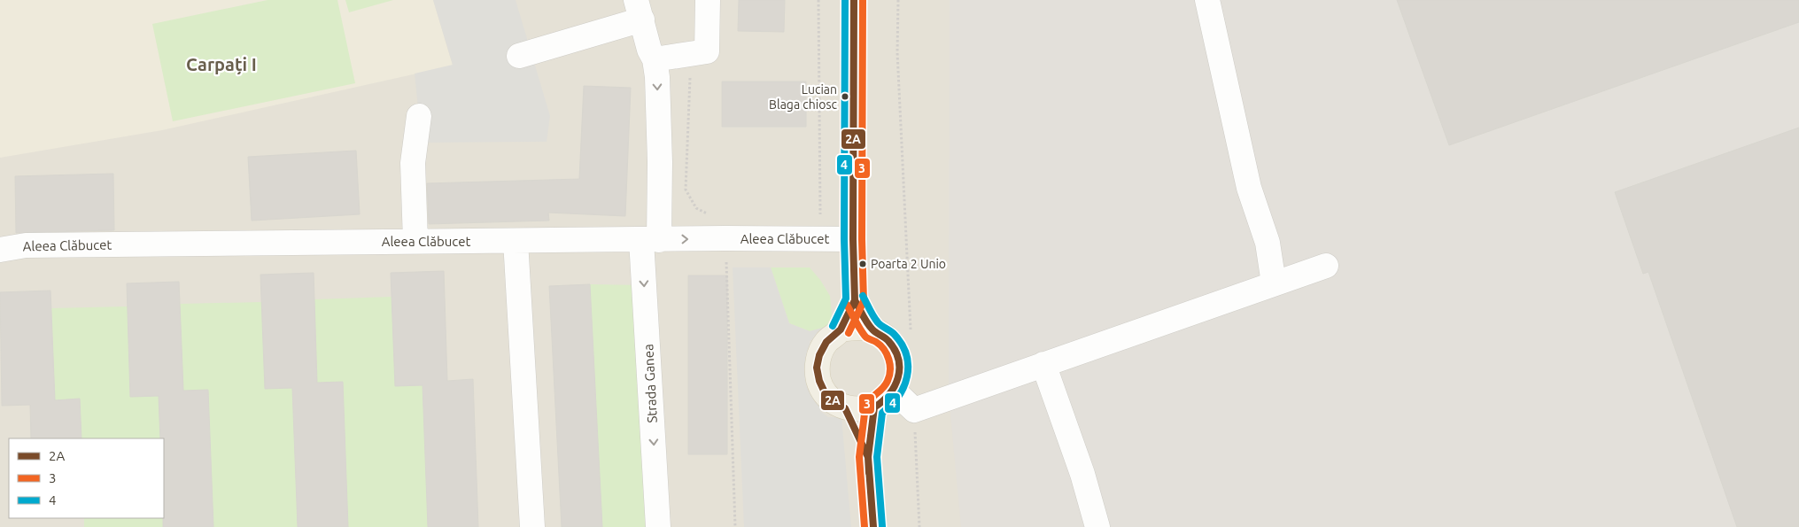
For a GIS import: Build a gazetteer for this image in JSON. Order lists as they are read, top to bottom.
{
  "streets": {
    "street": ["Aleea Clăbucet", "Strada Ganea"]
  },
  "crossings": [
    ["Aleea Clăbucet", "Strada Ganea"]
  ],
  "districts": ["Carpați I"],
  "places": ["Lucian Blaga chiosc", "Poarta 2 Unio"],
  "lines": ["transit line 2A", "transit line 3", "transit line 4"],
  "legend": ["2A", "3", "4"]
}
